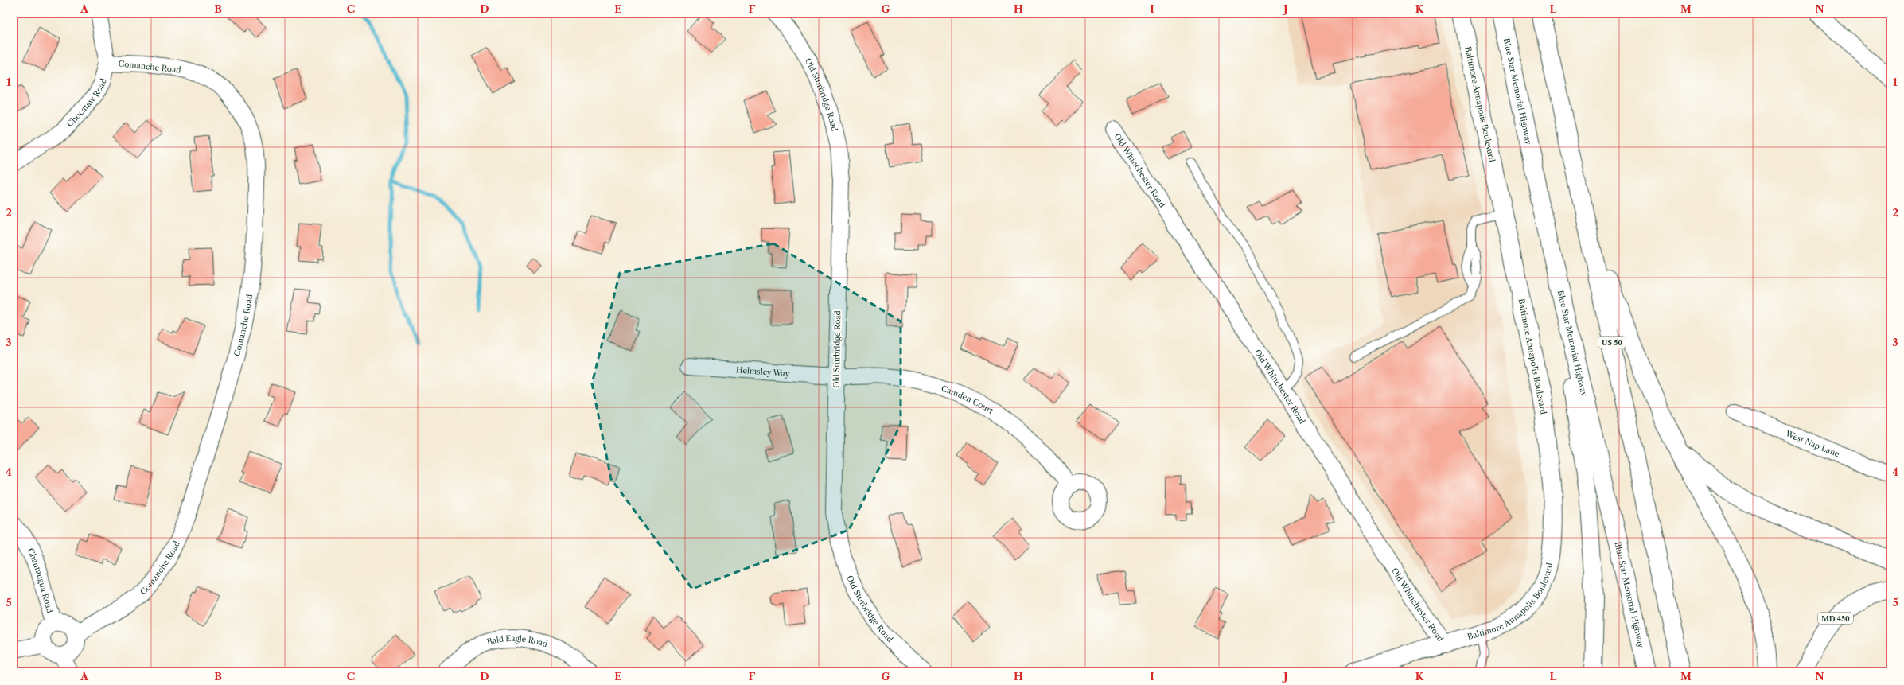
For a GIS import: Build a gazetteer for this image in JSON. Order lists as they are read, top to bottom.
{
  "streets": {
    "main road": [
      "Blue Star Memorial Highway",
      "Baltimore Annapolis Boulevard",
      "US 50",
      "MD 450"
    ],
    "street": [
      "Comanche Road",
      "Old Sturbridge Road",
      "Chocataw Road",
      "Old Whinchester Road",
      "Helmsley Way",
      "Camden Court",
      "West Nap Lane",
      "Chautaugua Road",
      "Bald Eagle Road"
    ]
  },
  "crossings": [
    ["Comanche Road", "Chocataw Road"],
    ["Comanche Road", "Chautaugua Road"],
    ["Old Sturbridge Road", "Helmsley Way"],
    ["Old Sturbridge Road", "Camden Court"],
    ["Baltimore Annapolis Boulevard", "Old Whinchester Road"],
    ["Helmsley Way", "Camden Court"]
  ],
  "grid": {
    "columns": [
      "A",
      "B",
      "C",
      "D",
      "E",
      "F",
      "G",
      "H",
      "I",
      "J",
      "K",
      "L",
      "M",
      "N"
    ],
    "rows": [
      "1",
      "2",
      "3",
      "4",
      "5"
    ]
  }
}
